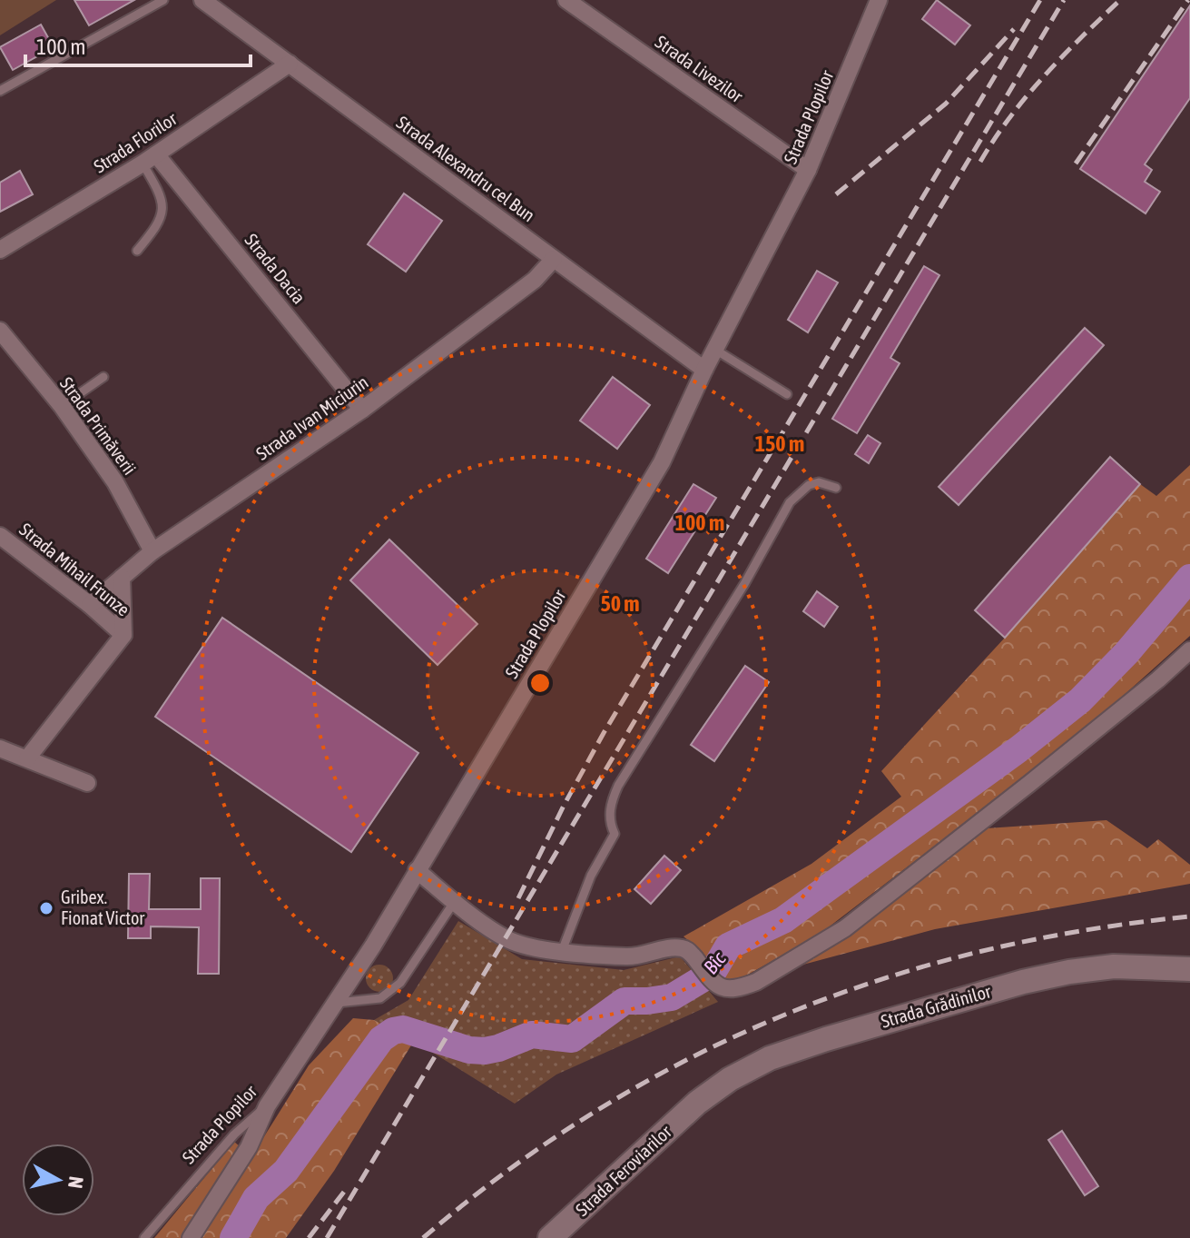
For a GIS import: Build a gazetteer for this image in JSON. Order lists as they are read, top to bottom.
{
  "streets": {
    "street": [
      "Strada Livezilor",
      "Strada Plopilor",
      "Strada Florilor",
      "Strada Alexandru cel Bun",
      "Strada Dacia",
      "Strada Ivan Miciurin",
      "Strada Primăverii",
      "Strada Mihail Frunze",
      "Strada Grădinilor",
      "Strada Feroviarilor"
    ]
  },
  "crossings": [
    ["Strada Livezilor", "Strada Plopilor"],
    ["Strada Plopilor", "Strada Alexandru cel Bun"],
    ["Strada Florilor", "Strada Alexandru cel Bun"],
    ["Strada Florilor", "Strada Dacia"],
    ["Strada Alexandru cel Bun", "Strada Ivan Miciurin"],
    ["Strada Dacia", "Strada Ivan Miciurin"],
    ["Strada Ivan Miciurin", "Strada Primăverii"],
    ["Strada Ivan Miciurin", "Strada Mihail Frunze"],
    ["Strada Grădinilor", "Strada Feroviarilor"]
  ],
  "water": ["Bîc"],
  "places": ["Gribex. Fionat Victor"],
  "scale_bar": "100 m",
  "north": "right",
  "rings": ["150 m", "100 m", "50 m"]
}
